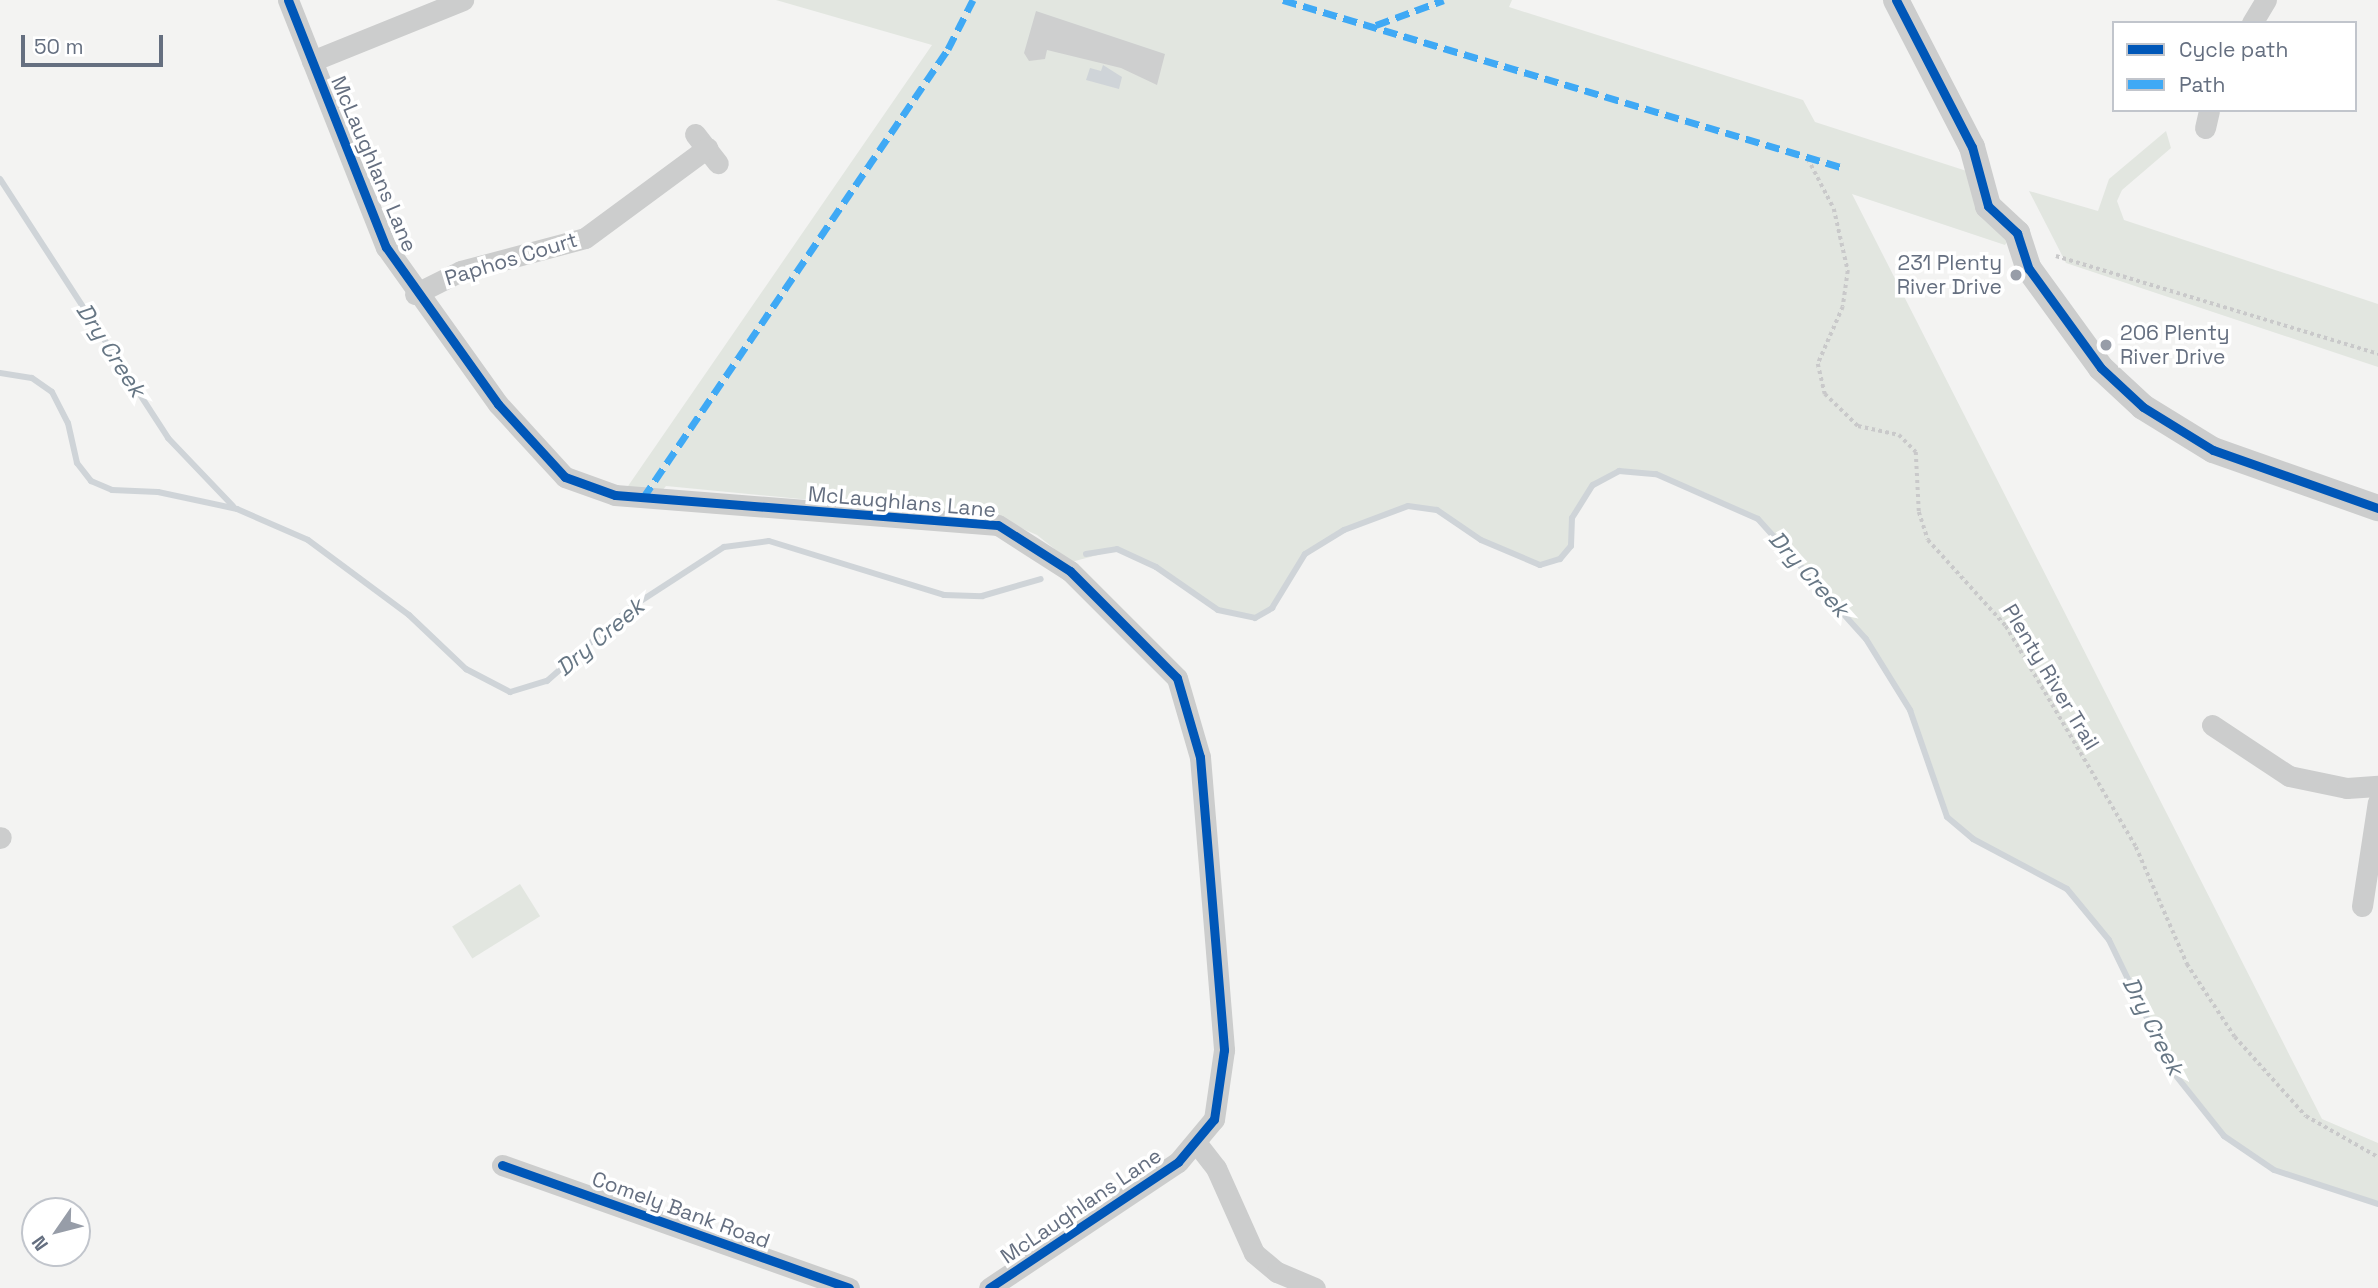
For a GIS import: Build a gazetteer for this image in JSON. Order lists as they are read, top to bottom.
{
  "streets": {
    "street": ["McLaughlans Lane", "Paphos Court", "Comely Bank Road"],
    "path": ["Plenty River Trail"]
  },
  "crossings": [
    ["McLaughlans Lane", "Paphos Court"]
  ],
  "water": ["Dry Creek"],
  "places": ["231 Plenty River Drive", "206 Plenty River Drive"],
  "legend": ["Cycle path", "Path"],
  "scale_bar": "50 m",
  "north": "bottom left"
}
